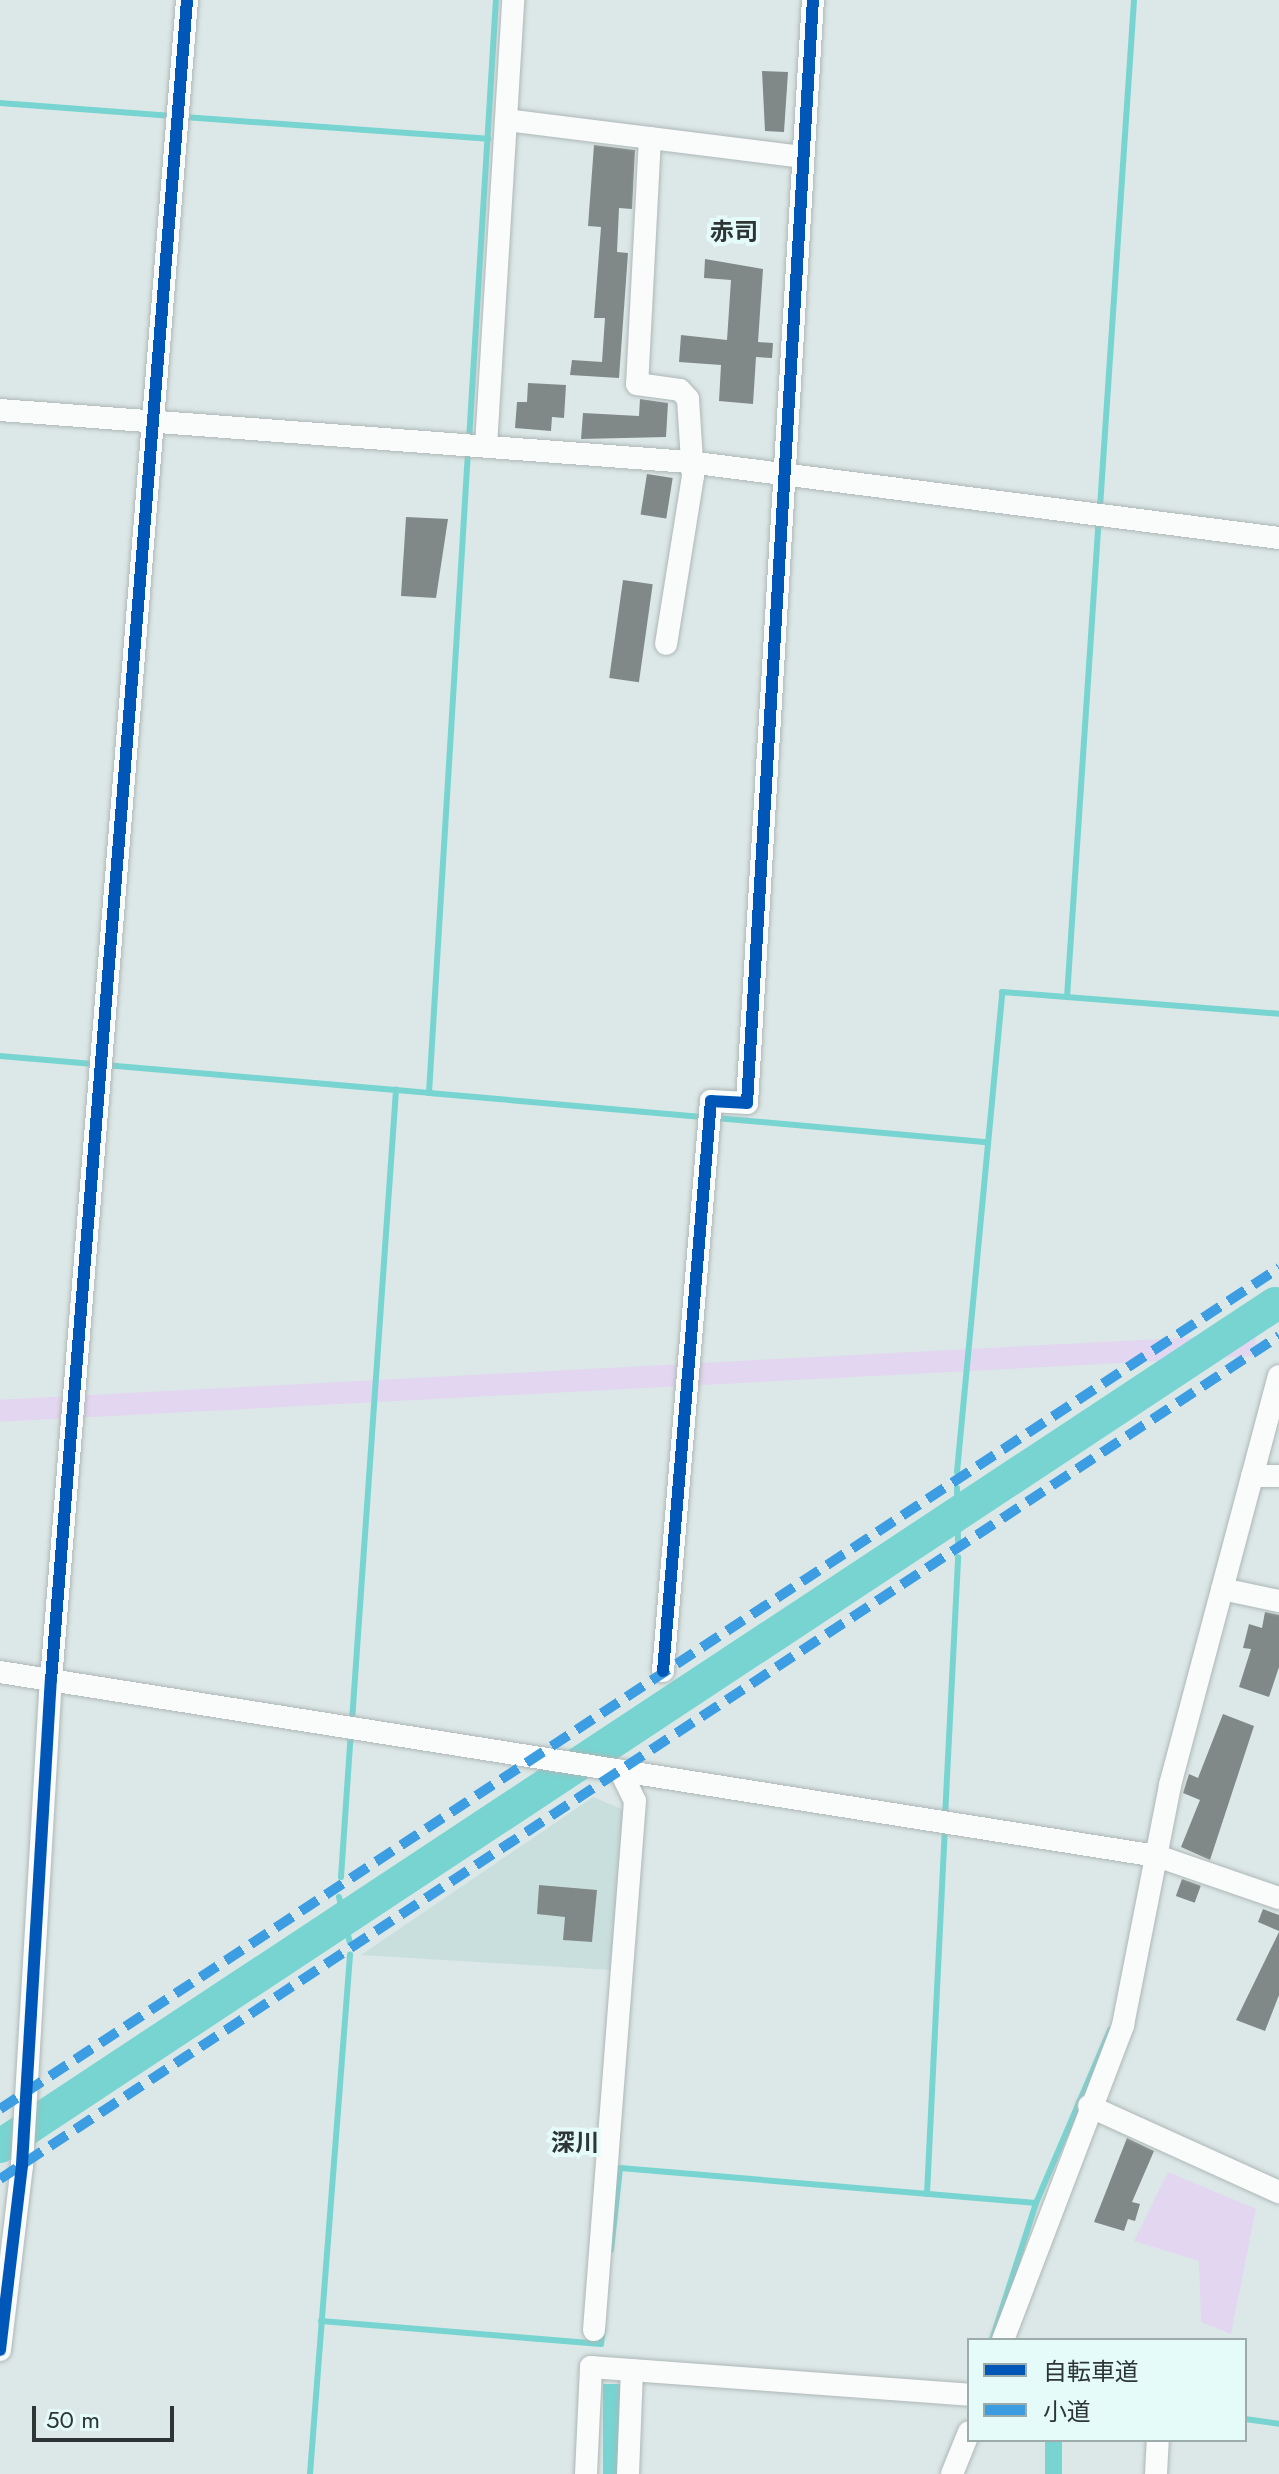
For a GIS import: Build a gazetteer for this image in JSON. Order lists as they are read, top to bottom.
{
  "districts": ["赤司", "深川"],
  "legend": ["自転車道", "小道"],
  "scale_bar": "50 m"
}
